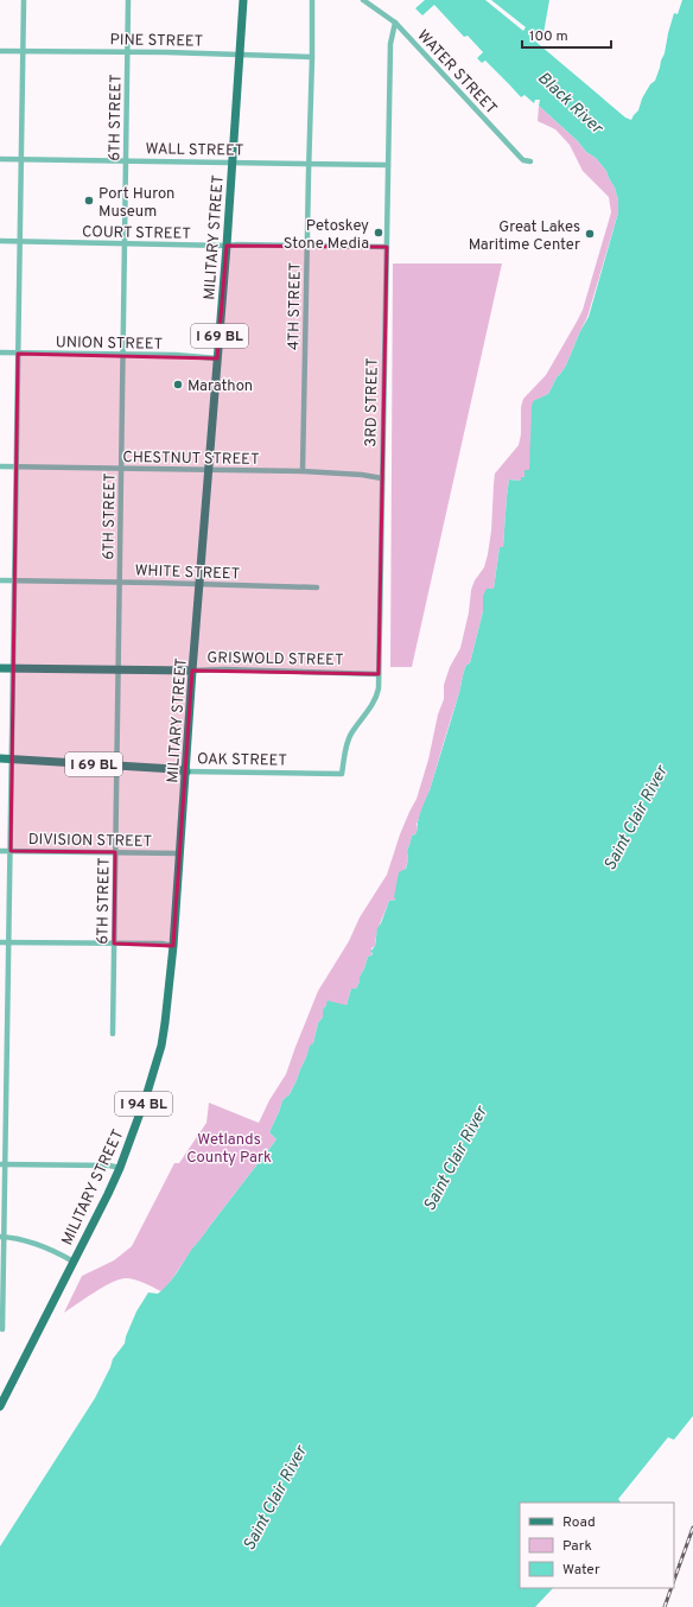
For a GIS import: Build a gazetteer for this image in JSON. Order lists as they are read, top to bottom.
{
  "streets": {
    "main road": [
      "MILITARY STREET",
      "I 69 BL",
      "GRISWOLD STREET",
      "OAK STREET",
      "I 94 BL"
    ],
    "street": [
      "PINE STREET",
      "WATER STREET",
      "6TH STREET",
      "WALL STREET",
      "COURT STREET",
      "4TH STREET",
      "UNION STREET",
      "3RD STREET",
      "CHESTNUT STREET",
      "WHITE STREET",
      "DIVISION STREET"
    ]
  },
  "crossings": [
    ["PINE STREET", "6TH STREET"],
    ["PINE STREET", "MILITARY STREET"],
    ["PINE STREET", "4TH STREET"],
    ["WATER STREET", "3RD STREET"],
    ["6TH STREET", "WALL STREET"],
    ["6TH STREET", "COURT STREET"],
    ["6TH STREET", "UNION STREET"],
    ["6TH STREET", "CHESTNUT STREET"],
    ["6TH STREET", "WHITE STREET"],
    ["6TH STREET", "GRISWOLD STREET"],
    ["6TH STREET", "OAK STREET"],
    ["6TH STREET", "DIVISION STREET"],
    ["WALL STREET", "MILITARY STREET"],
    ["WALL STREET", "4TH STREET"],
    ["WALL STREET", "3RD STREET"],
    ["COURT STREET", "MILITARY STREET"],
    ["COURT STREET", "4TH STREET"],
    ["COURT STREET", "3RD STREET"],
    ["MILITARY STREET", "UNION STREET"],
    ["MILITARY STREET", "CHESTNUT STREET"],
    ["MILITARY STREET", "WHITE STREET"],
    ["MILITARY STREET", "GRISWOLD STREET"],
    ["MILITARY STREET", "OAK STREET"],
    ["MILITARY STREET", "DIVISION STREET"],
    ["4TH STREET", "CHESTNUT STREET"],
    ["3RD STREET", "CHESTNUT STREET"],
    ["3RD STREET", "GRISWOLD STREET"],
    ["3RD STREET", "OAK STREET"]
  ],
  "water": ["Black River", "Saint Clair River"],
  "parks": ["Wetlands County Park"],
  "places": [
    "Port Huron Museum",
    "Petoskey Stone Media",
    "Great Lakes Maritime Center",
    "Marathon"
  ],
  "legend": ["Road", "Park", "Water"],
  "scale_bar": "100 m"
}
